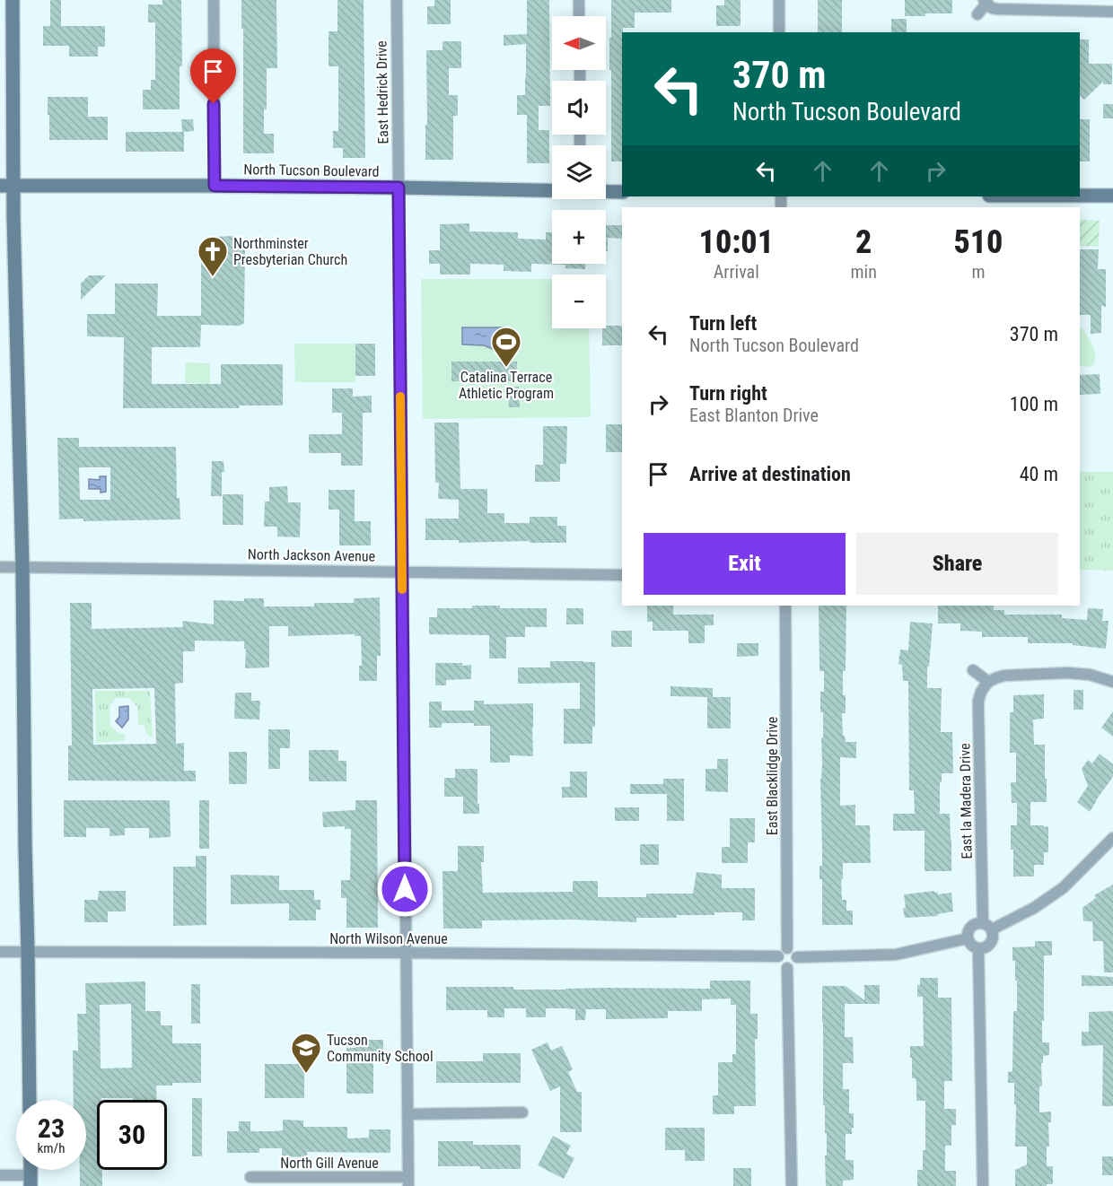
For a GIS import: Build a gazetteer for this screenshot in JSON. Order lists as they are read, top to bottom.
{
  "streets": {
    "main road": ["North Tucson Boulevard"],
    "street": [
      "East Hedrick Drive",
      "North Jackson Avenue",
      "East Blacklidge Drive",
      "East la Madera Drive",
      "North Wilson Avenue",
      "North Gill Avenue"
    ]
  },
  "crossings": [
    ["East Hedrick Drive", "North Tucson Boulevard"],
    ["East Hedrick Drive", "North Jackson Avenue"],
    ["East Hedrick Drive", "North Wilson Avenue"],
    ["East Hedrick Drive", "North Gill Avenue"],
    ["East Blacklidge Drive", "North Wilson Avenue"]
  ],
  "places": {
    "church": ["Northminster Presbyterian Church"],
    "sports": ["Catalina Terrace Athletic Program"],
    "school or university": ["Tucson Community School"]
  },
  "north": "left",
  "page": {
    "map_buttons": ["+", "−"],
    "turn": ["370 m", "North Tucson Boulevard"],
    "eta": [
      "10:01",
      "Arrival",
      "2",
      "min",
      "510",
      "m"
    ],
    "list": [
      {
        "name": "Turn left",
        "note": "North Tucson Boulevard",
        "value": "370 m"
      },
      {
        "name": "Turn right",
        "note": "East Blanton Drive",
        "value": "100 m"
      },
      {
        "name": "Arrive at destination",
        "value": "40 m"
      }
    ],
    "buttons": ["Exit", "Share"],
    "speed": "23 km/h",
    "limit": "30"
  }
}
